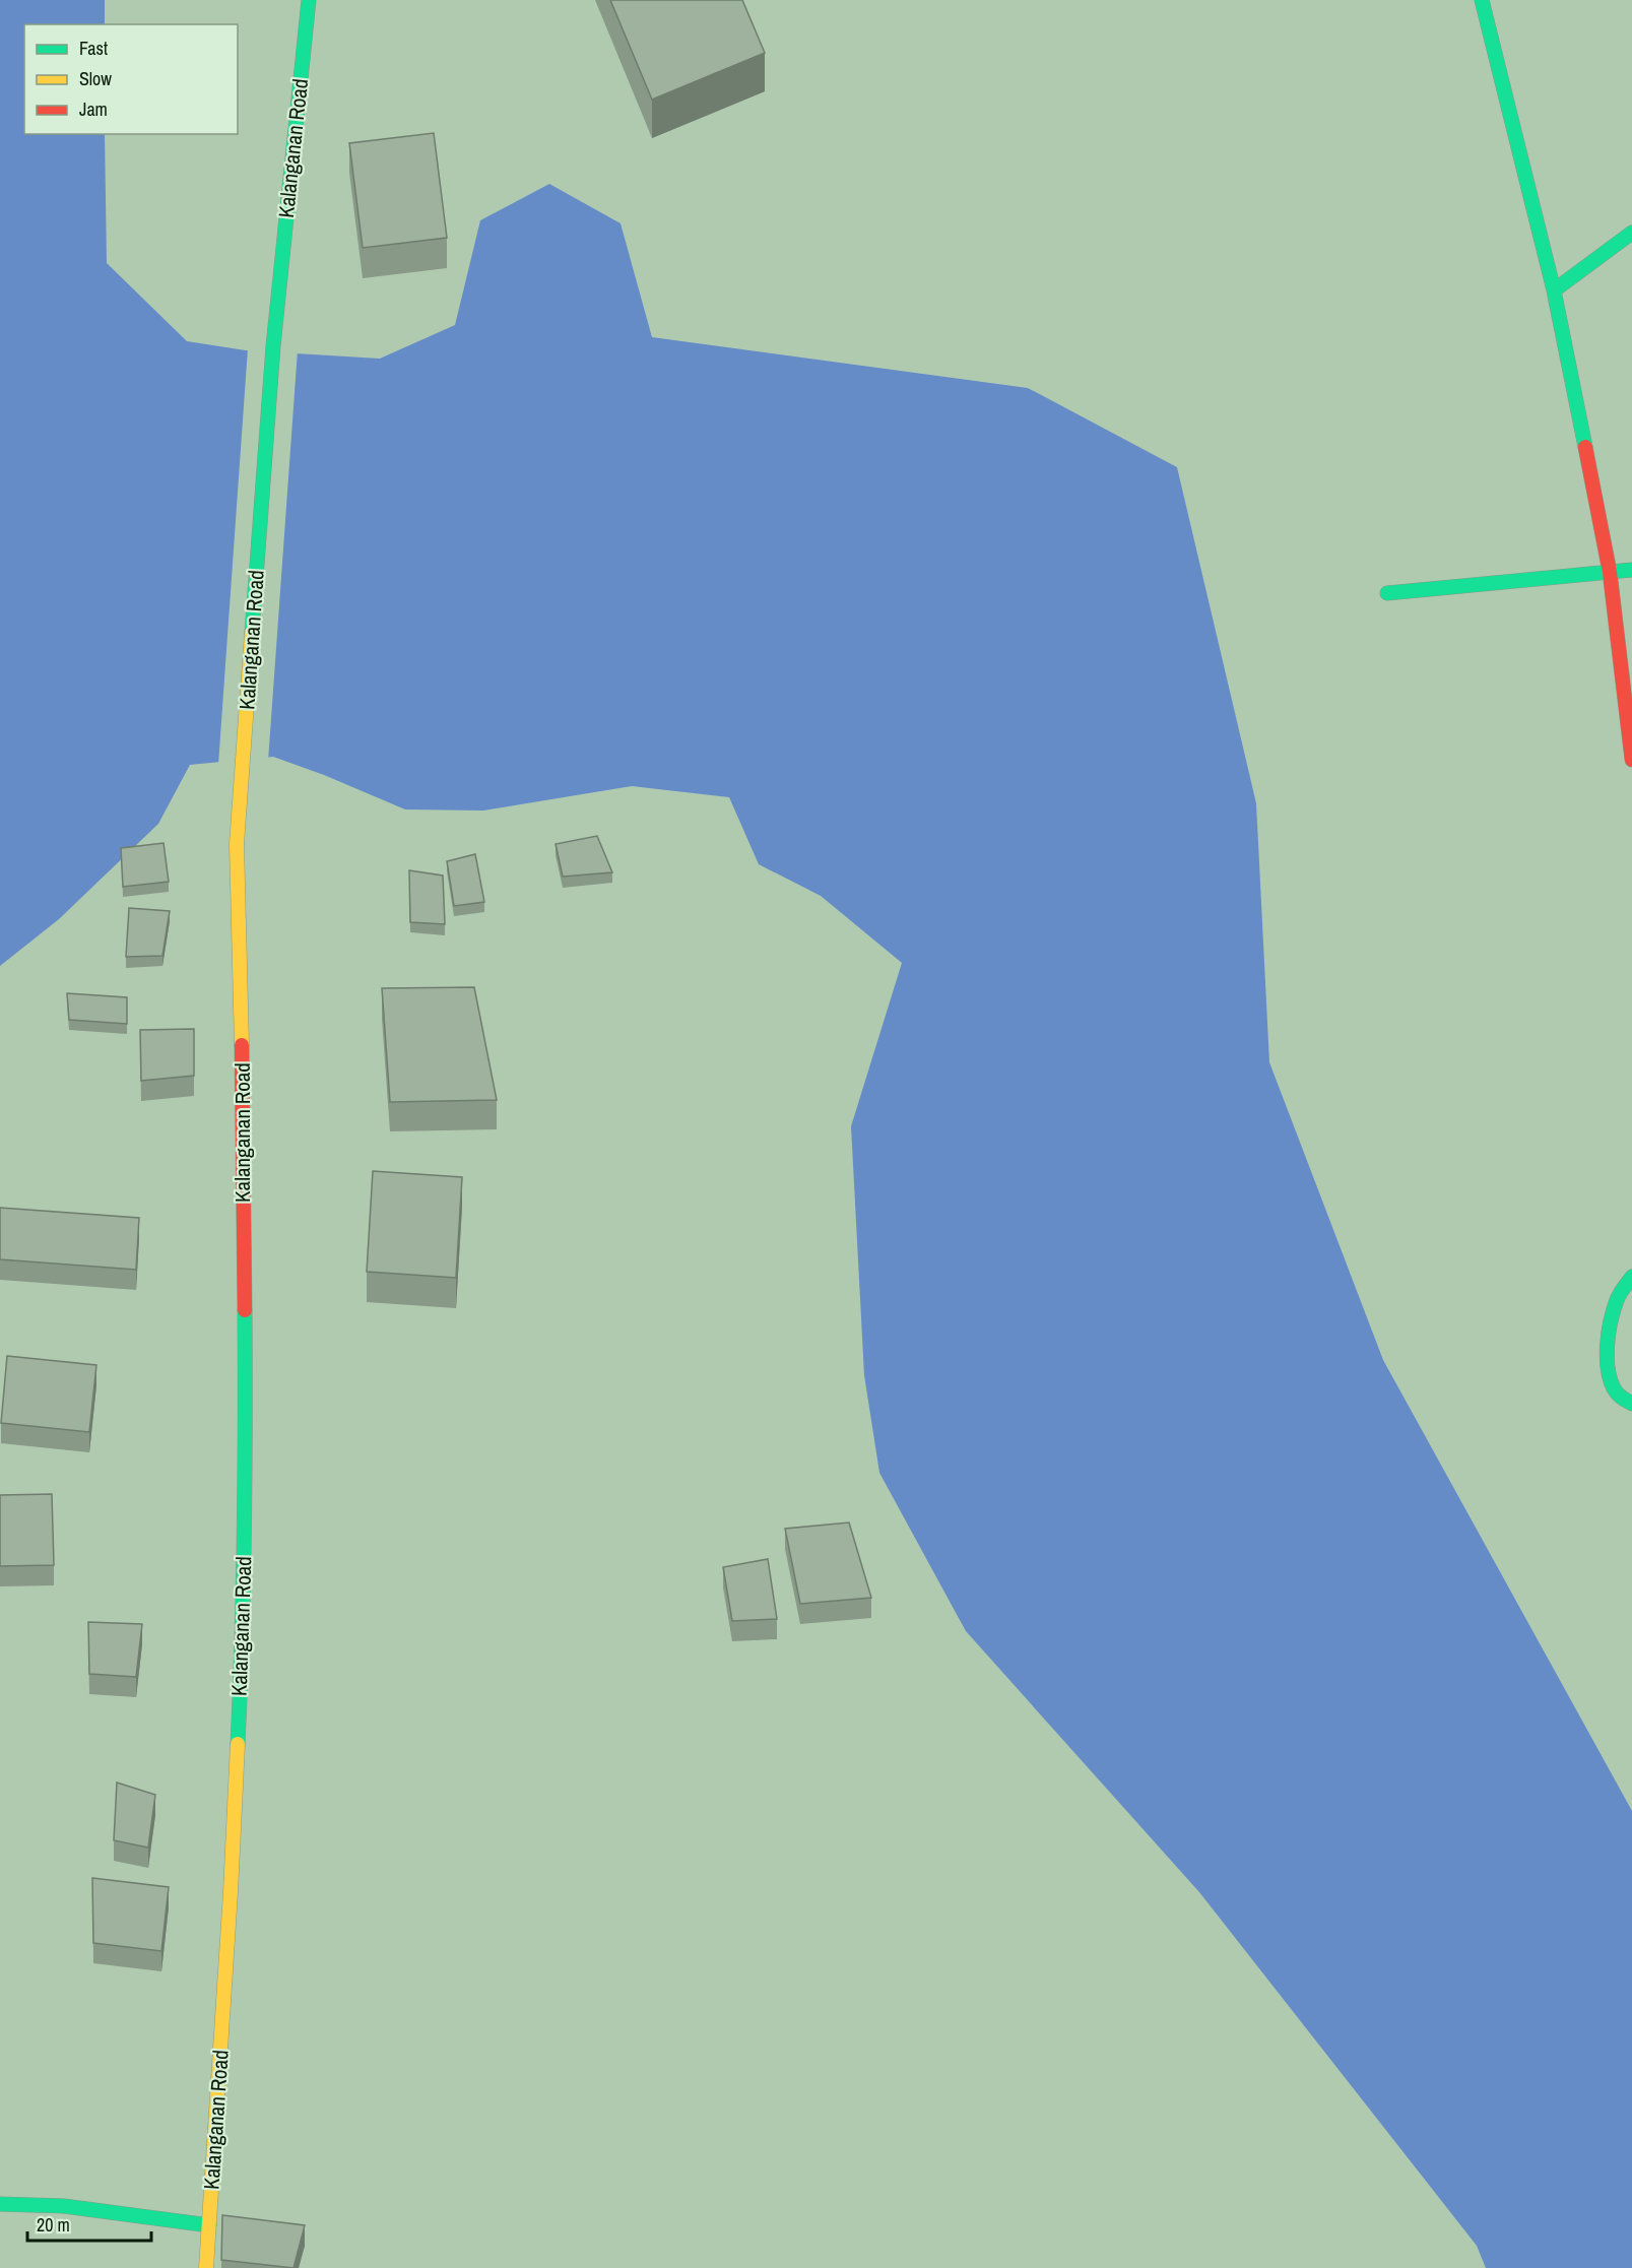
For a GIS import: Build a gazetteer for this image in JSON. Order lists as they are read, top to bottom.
{
  "streets": {
    "main road": ["Kalanganan Road"]
  },
  "legend": ["Fast", "Slow", "Jam"],
  "scale_bar": "20 m"
}
